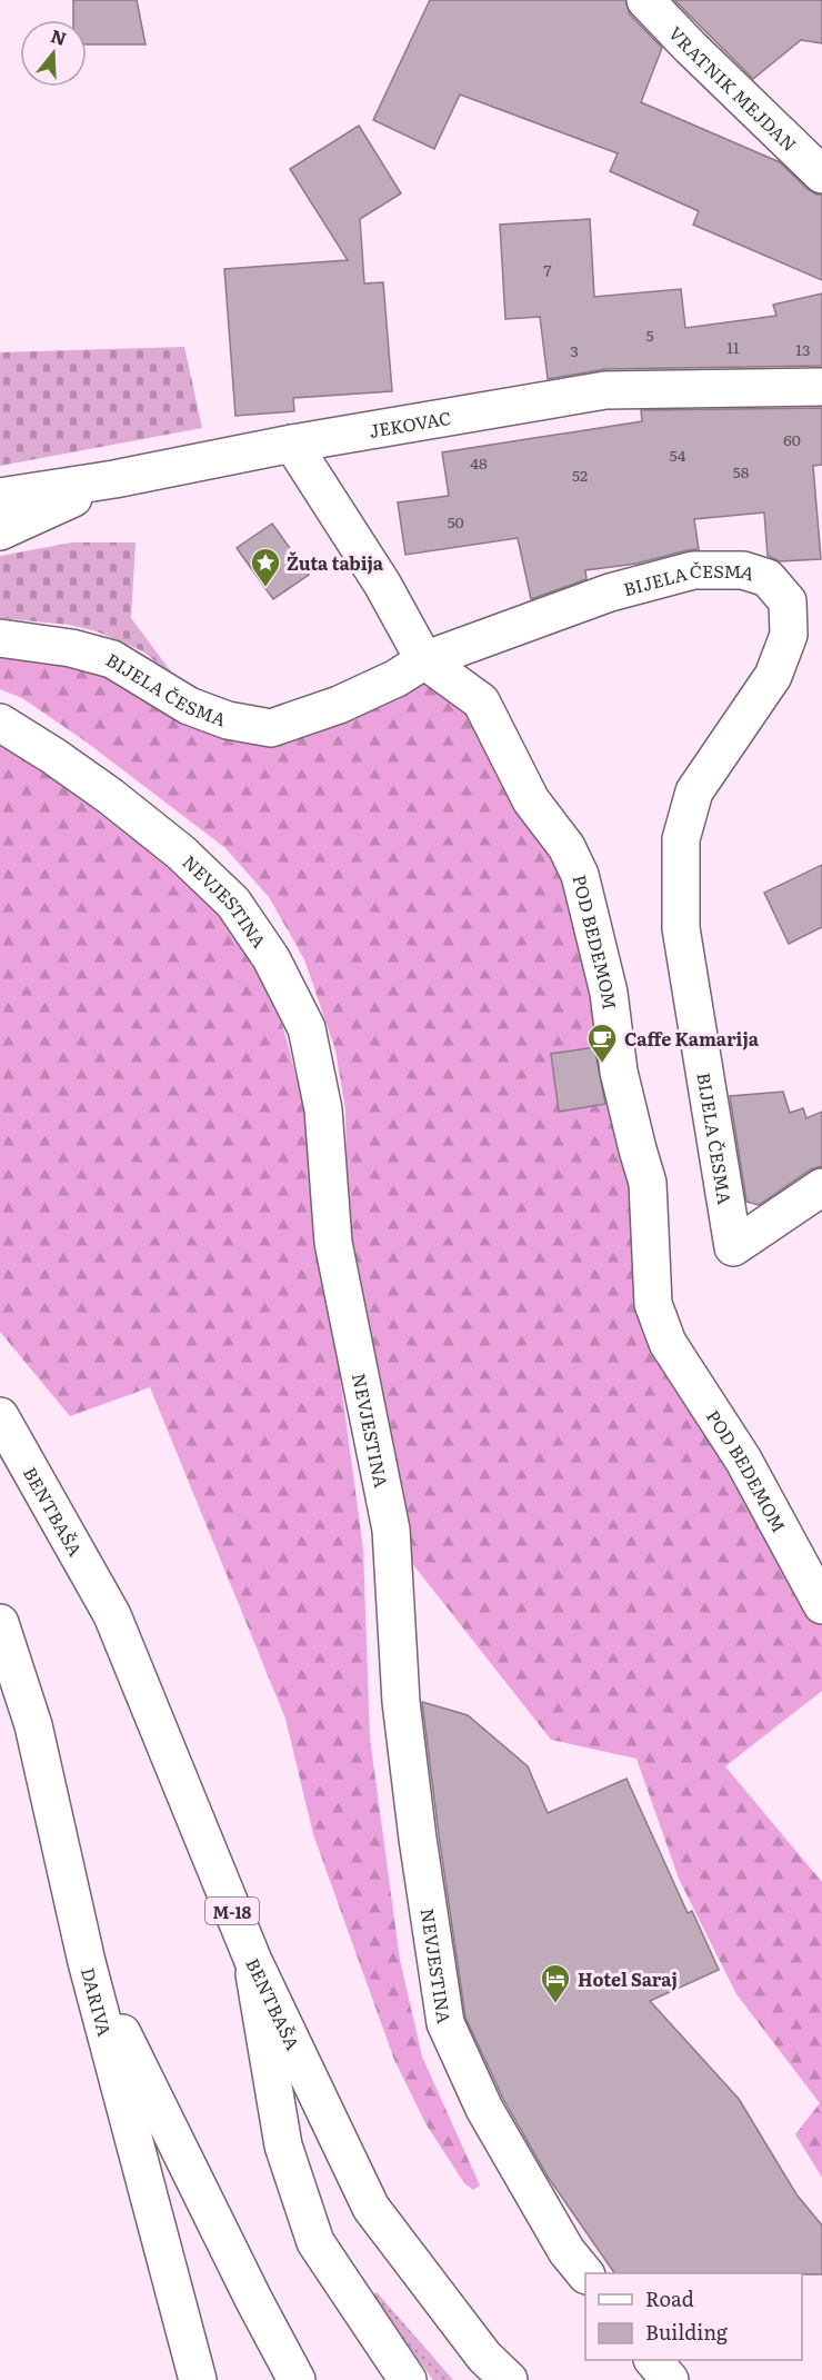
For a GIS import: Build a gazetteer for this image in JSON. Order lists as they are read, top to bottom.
{
  "streets": {
    "street": [
      "VRATNIK MEJDAN",
      "JEKOVAC",
      "BIJELA ČESMA",
      "NEVJESTINA",
      "POD BEDEMOM",
      "BENTBAŠA",
      "M-18",
      "DARIVA"
    ]
  },
  "crossings": [
    ["JEKOVAC", "POD BEDEMOM"],
    ["BIJELA ČESMA", "POD BEDEMOM"]
  ],
  "places": {
    "place": ["Žuta tabija"],
    "cafe": ["Caffe Kamarija"],
    "hotel": ["Hotel Saraj"]
  },
  "house_numbers": [
    "7",
    "5",
    "11",
    "13",
    "3",
    "60",
    "54",
    "48",
    "58",
    "52",
    "50"
  ],
  "legend": ["Road", "Building"],
  "north": "top"
}
